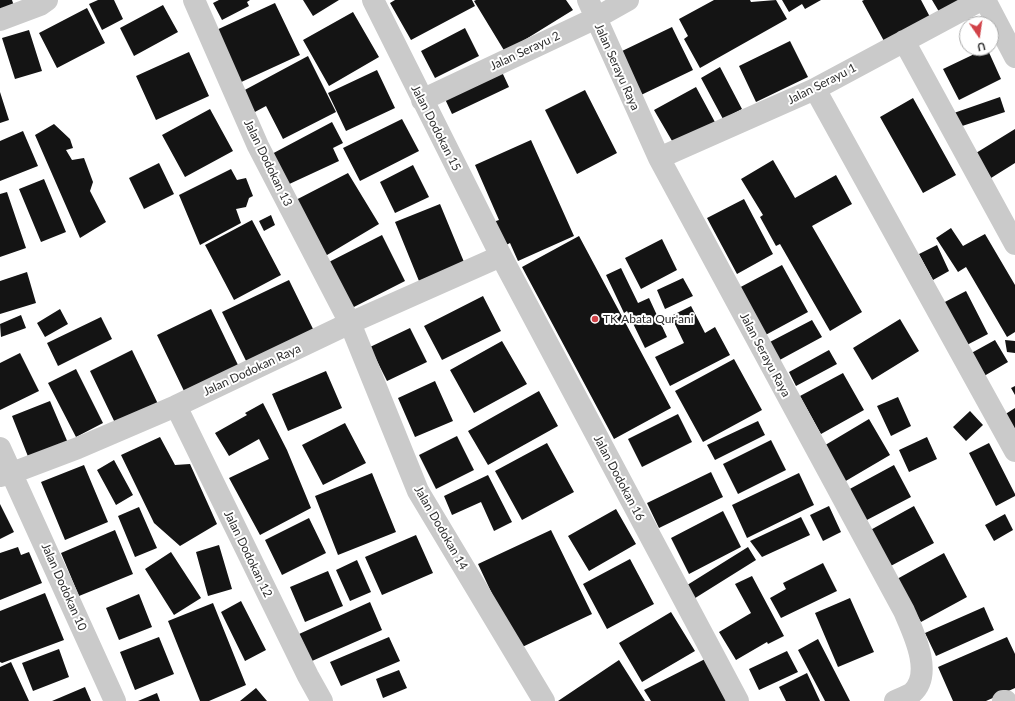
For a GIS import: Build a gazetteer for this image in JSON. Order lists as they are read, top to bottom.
{
  "streets": {
    "street": [
      "Jalan Serayu 2",
      "Jalan Serayu Raya",
      "Jalan Serayu 1",
      "Jalan Dodokan 15",
      "Jalan Dodokan 13",
      "Jalan Dodokan Raya",
      "Jalan Dodokan 16",
      "Jalan Dodokan 14",
      "Jalan Dodokan 12",
      "Jalan Dodokan 10"
    ]
  },
  "crossings": [
    ["Jalan Serayu 2", "Jalan Serayu Raya"],
    ["Jalan Serayu 2", "Jalan Dodokan 15"],
    ["Jalan Serayu Raya", "Jalan Serayu 1"],
    ["Jalan Dodokan 15", "Jalan Dodokan Raya"],
    ["Jalan Dodokan 15", "Jalan Dodokan 16"],
    ["Jalan Dodokan 13", "Jalan Dodokan Raya"],
    ["Jalan Dodokan 13", "Jalan Dodokan 14"],
    ["Jalan Dodokan Raya", "Jalan Dodokan 16"],
    ["Jalan Dodokan Raya", "Jalan Dodokan 14"],
    ["Jalan Dodokan Raya", "Jalan Dodokan 12"],
    ["Jalan Dodokan Raya", "Jalan Dodokan 10"]
  ],
  "places": ["TK Abata Qur'ani"],
  "north": "bottom"
}
